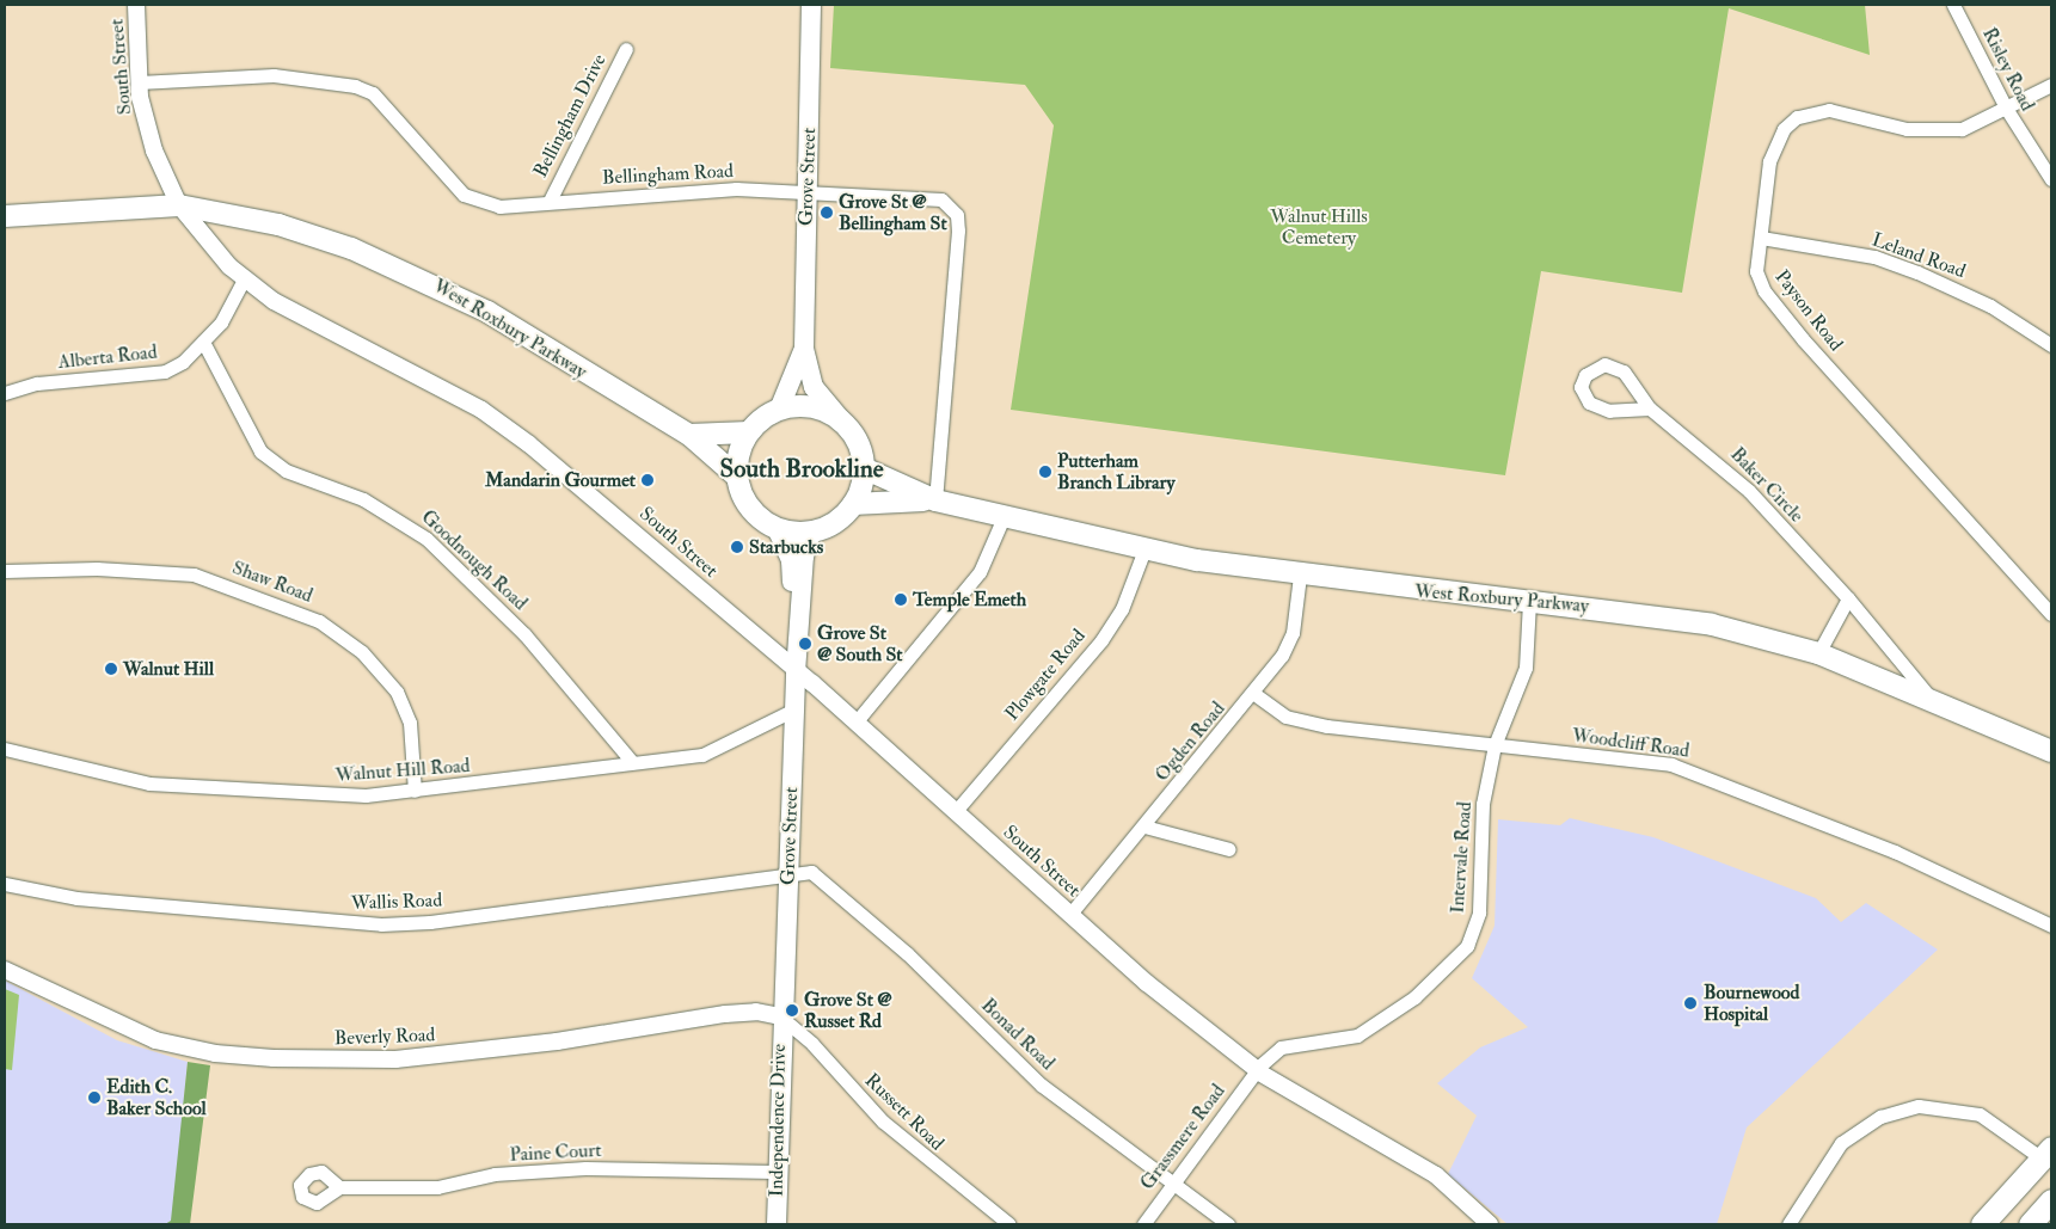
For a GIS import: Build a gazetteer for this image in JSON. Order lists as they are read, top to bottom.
{
  "streets": {
    "main road": ["Grove Street", "West Roxbury Parkway", "Independence Drive"],
    "street": [
      "South Street",
      "Risley Road",
      "Bellingham Drive",
      "Bellingham Road",
      "Leland Road",
      "Payson Road",
      "Alberta Road",
      "Baker Circle",
      "Goodnough Road",
      "Shaw Road",
      "Plowgate Road",
      "Ogden Road",
      "Woodcliff Road",
      "Walnut Hill Road",
      "Intervale Road",
      "Wallis Road",
      "Bonad Road",
      "Beverly Road",
      "Russett Road",
      "Grassmere Road",
      "Paine Court"
    ]
  },
  "crossings": [
    ["South Street", "Bellingham Road"],
    ["South Street", "Grove Street"],
    ["South Street", "West Roxbury Parkway"],
    ["South Street", "Alberta Road"],
    ["South Street", "Plowgate Road"],
    ["South Street", "Ogden Road"],
    ["South Street", "Intervale Road"],
    ["South Street", "Grassmere Road"],
    ["Risley Road", "Payson Road"],
    ["Bellingham Drive", "Bellingham Road"],
    ["Bellingham Road", "Grove Street"],
    ["Bellingham Road", "West Roxbury Parkway"],
    ["Grove Street", "West Roxbury Parkway"],
    ["Grove Street", "Walnut Hill Road"],
    ["Grove Street", "Wallis Road"],
    ["Grove Street", "Bonad Road"],
    ["Grove Street", "Beverly Road"],
    ["Grove Street", "Russett Road"],
    ["Grove Street", "Independence Drive"],
    ["Leland Road", "Payson Road"],
    ["West Roxbury Parkway", "Baker Circle"],
    ["West Roxbury Parkway", "Plowgate Road"],
    ["West Roxbury Parkway", "Ogden Road"],
    ["West Roxbury Parkway", "Intervale Road"],
    ["Alberta Road", "Goodnough Road"],
    ["Goodnough Road", "Walnut Hill Road"],
    ["Shaw Road", "Walnut Hill Road"],
    ["Ogden Road", "Woodcliff Road"],
    ["Woodcliff Road", "Intervale Road"],
    ["Intervale Road", "Grassmere Road"],
    ["Wallis Road", "Bonad Road"],
    ["Bonad Road", "Grassmere Road"],
    ["Beverly Road", "Russett Road"],
    ["Beverly Road", "Independence Drive"],
    ["Russett Road", "Independence Drive"],
    ["Independence Drive", "Paine Court"]
  ],
  "districts": ["South Brookline"],
  "parks": ["Walnut Hills Cemetery"],
  "places": [
    "Grove St @ Bellingham St",
    "Putterham Branch Library",
    "Mandarin Gourmet",
    "Starbucks",
    "Temple Emeth",
    "Grove St @ South St",
    "Walnut Hill",
    "Bournewood Hospital",
    "Grove St @ Russet Rd",
    "Edith C. Baker School"
  ]
}
